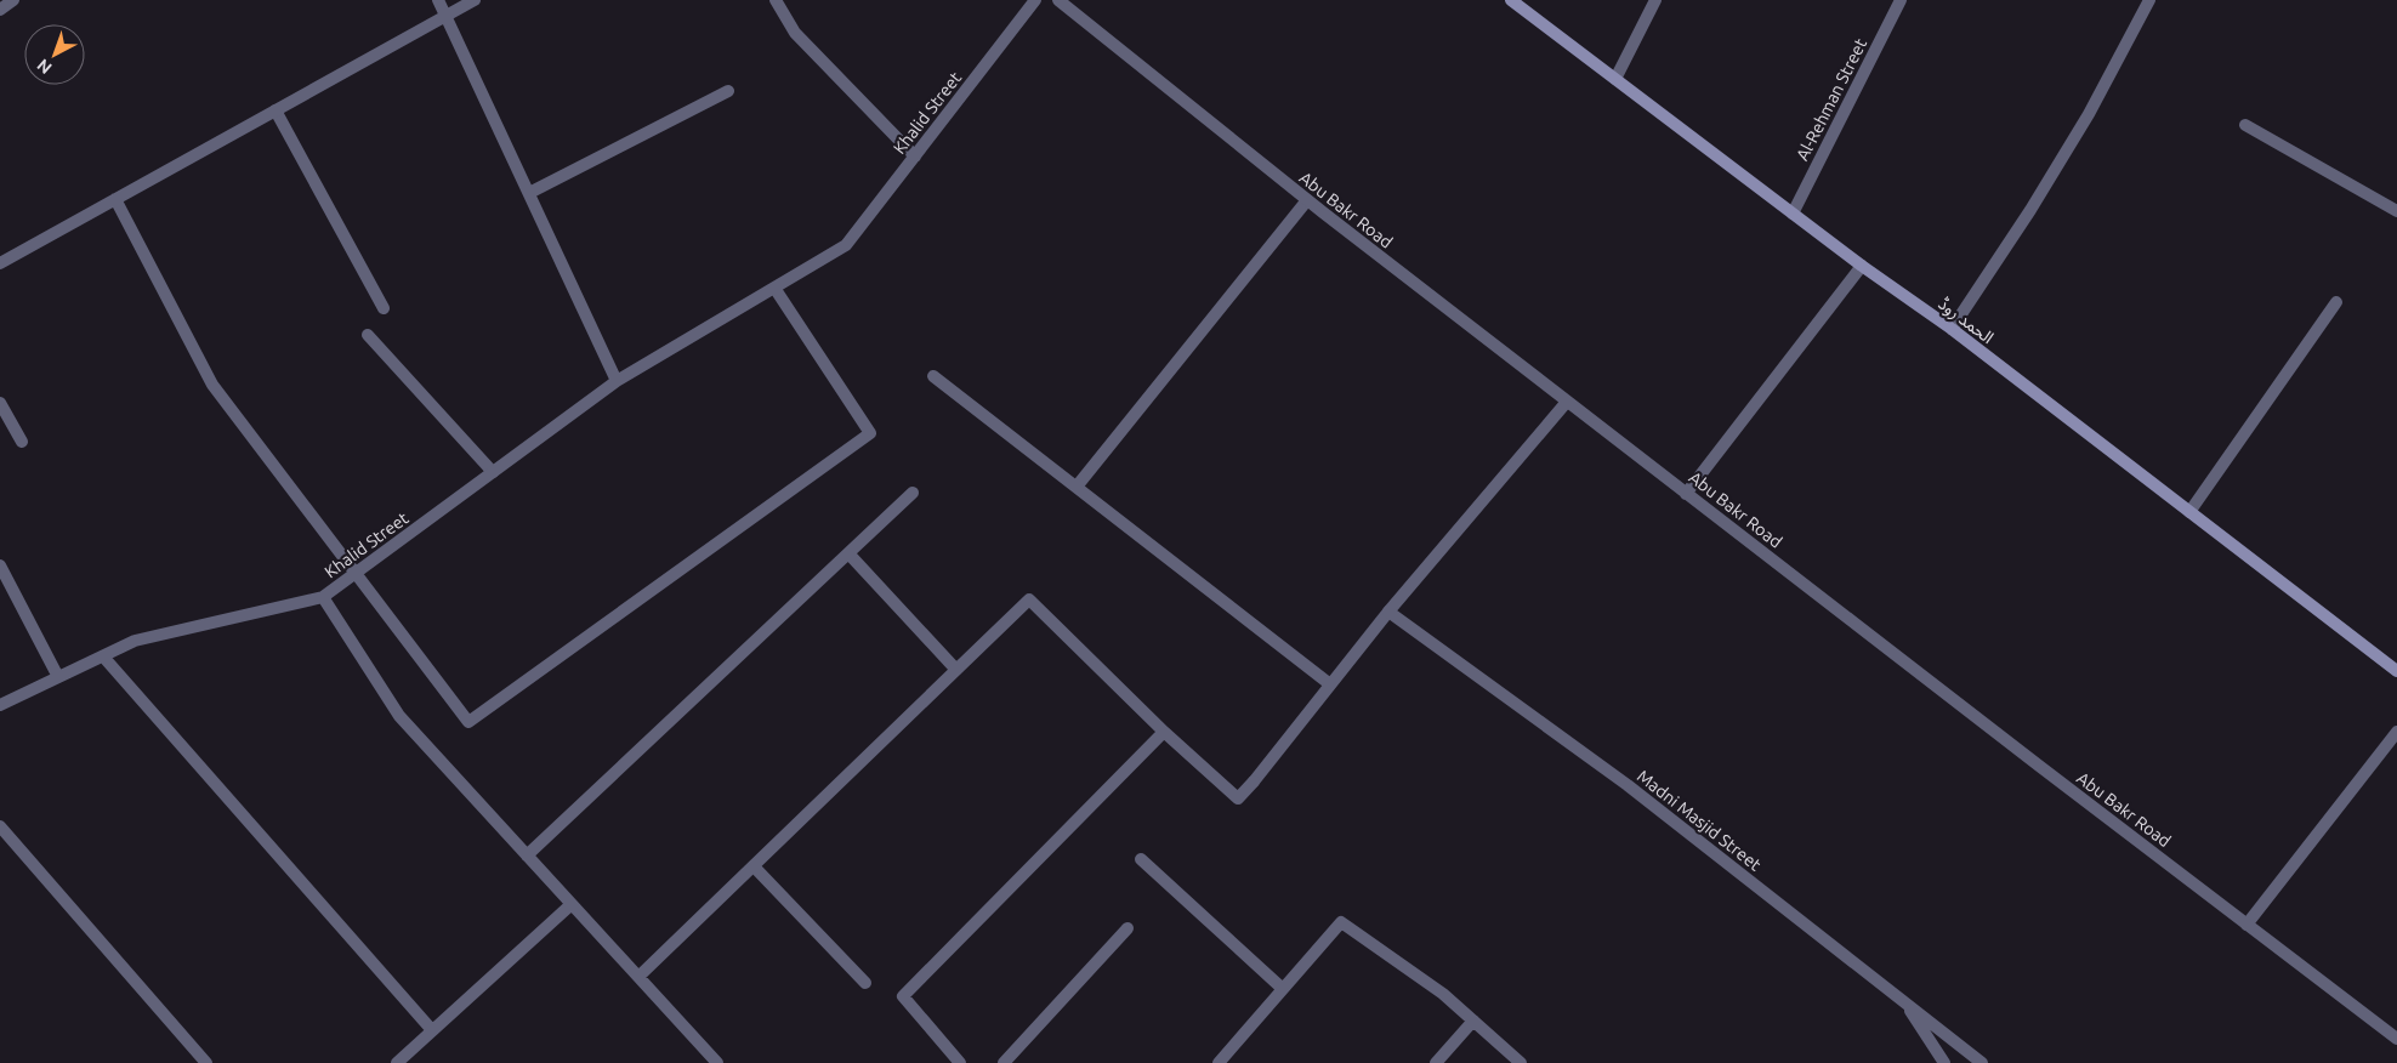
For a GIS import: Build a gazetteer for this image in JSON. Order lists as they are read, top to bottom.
{
  "streets": {
    "street": [
      "Al-Rehman Street",
      "Khalid Street",
      "Abu Bakr Road",
      "الحمد روڈ",
      "Madni Masjid Street"
    ]
  },
  "crossings": [
    ["Al-Rehman Street", "الحمد روڈ"]
  ],
  "north": "bottom left"
}
